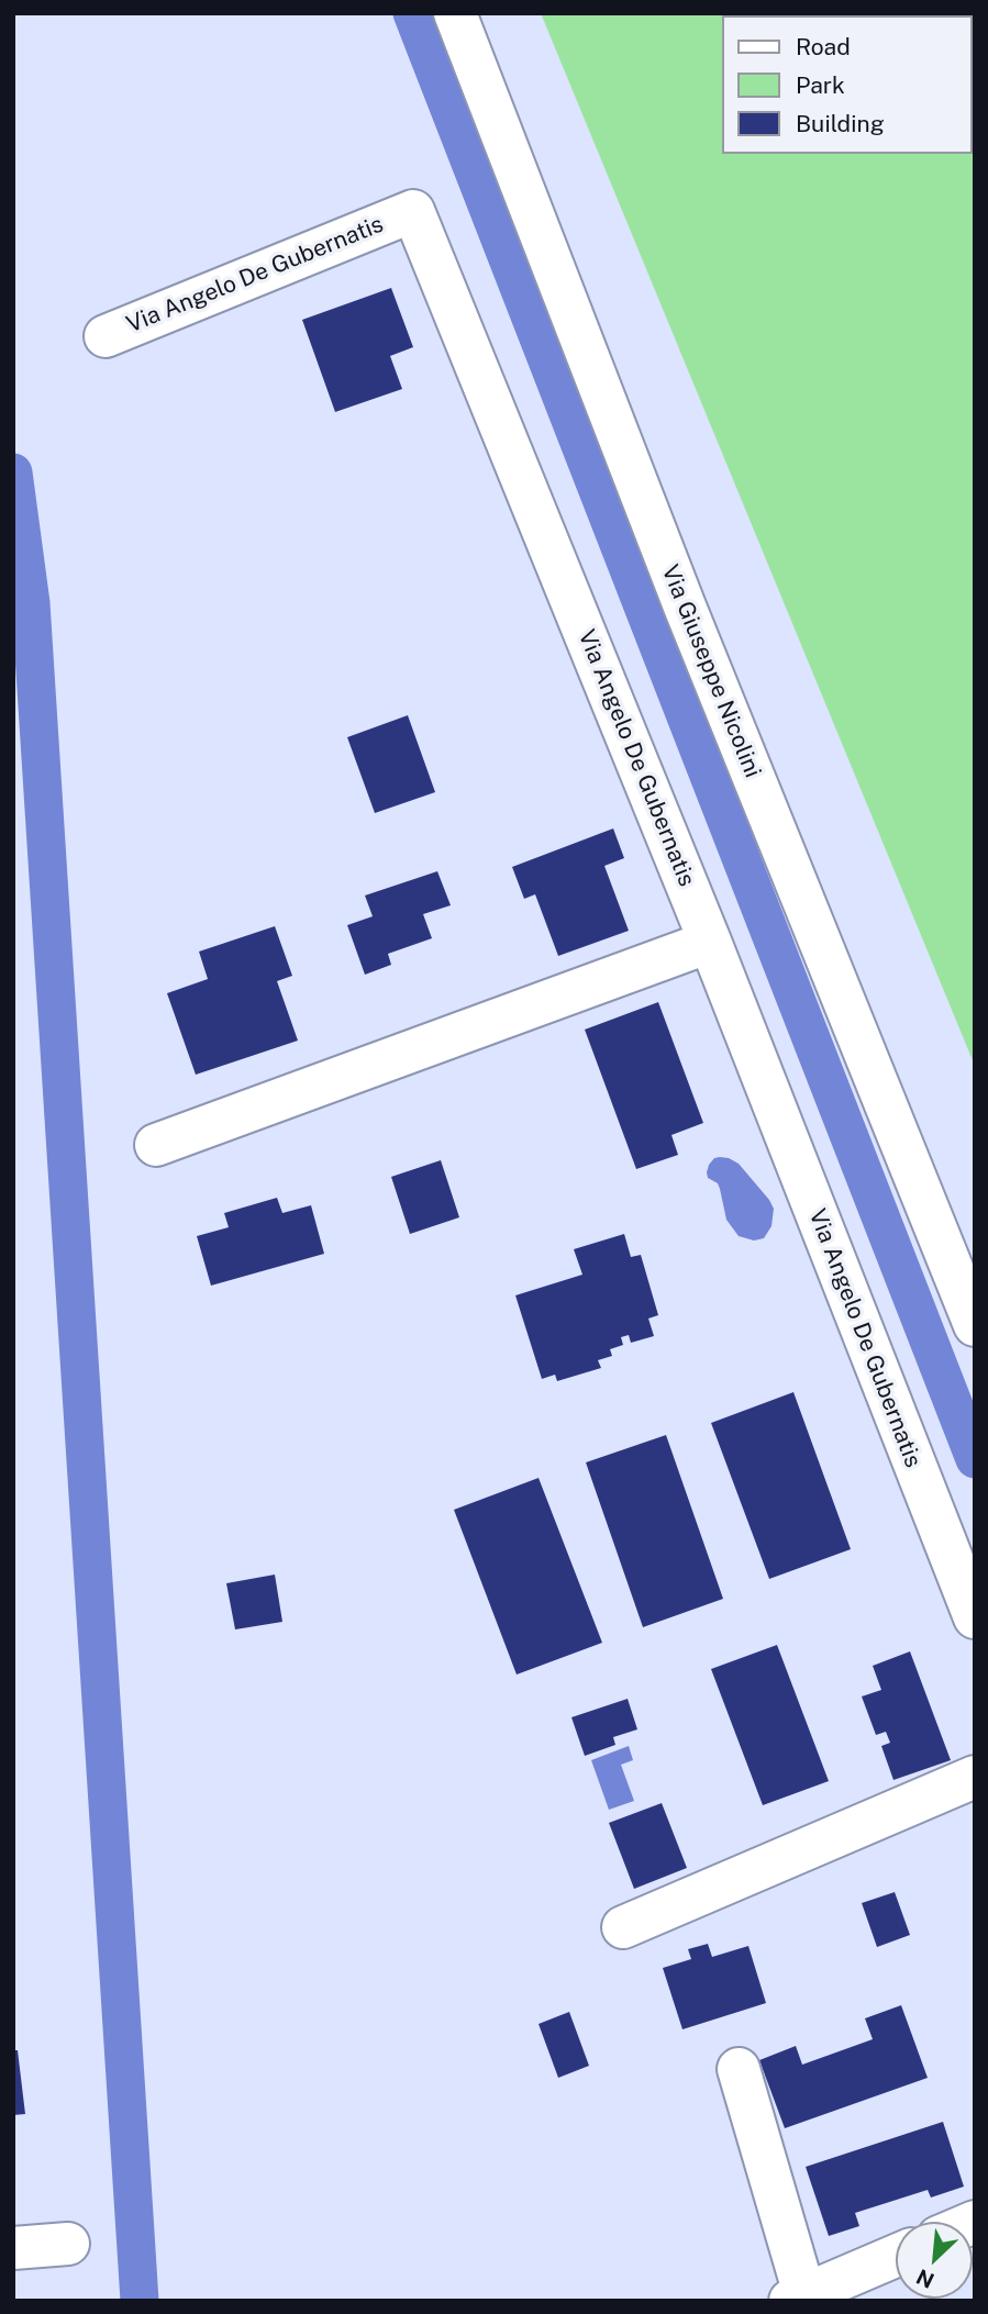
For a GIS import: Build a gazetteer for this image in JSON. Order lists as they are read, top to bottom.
{
  "streets": {
    "street": ["Via Angelo De Gubernatis", "Via Giuseppe Nicolini"]
  },
  "legend": ["Road", "Park", "Building"],
  "north": "bottom left"
}
